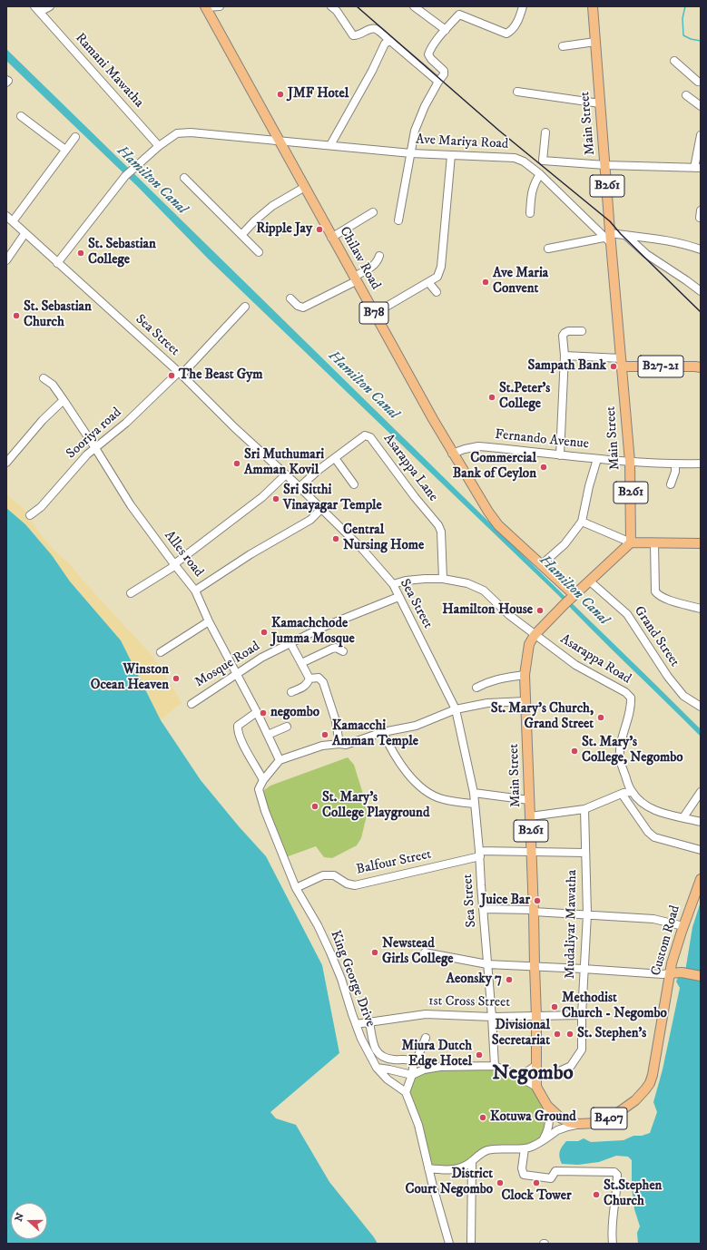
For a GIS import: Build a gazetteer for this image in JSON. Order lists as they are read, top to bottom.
{
  "streets": {
    "main road": [
      "Main Street",
      "B261",
      "Chilaw Road",
      "B78",
      "B27-21",
      "Custom Road",
      "B407"
    ],
    "street": [
      "Ramani Mawatha",
      "Ave Mariya Road",
      "Sea Street",
      "Sooriya road",
      "Fernando Avenue",
      "Asarappa Lane",
      "Alles road",
      "Grand Street",
      "Asarappa Road",
      "Mosque Road",
      "Balfour Street",
      "Mudaliyar Mawatha",
      "King George Drive",
      "1st Cross Street"
    ]
  },
  "crossings": [
    ["Ramani Mawatha", "Ave Mariya Road"],
    ["Main Street", "Ave Mariya Road"],
    ["Main Street", "Chilaw Road"],
    ["Main Street", "B27-21"],
    ["Main Street", "Fernando Avenue"],
    ["Main Street", "Grand Street"],
    ["Main Street", "Asarappa Road"],
    ["Main Street", "Balfour Street"],
    ["Main Street", "Mudaliyar Mawatha"],
    ["Main Street", "1st Cross Street"],
    ["Ave Mariya Road", "Chilaw Road"],
    ["Ave Mariya Road", "Sea Street"],
    ["Chilaw Road", "Fernando Avenue"],
    ["Sea Street", "Sooriya road"],
    ["Sea Street", "Asarappa Lane"],
    ["Sea Street", "Asarappa Road"],
    ["Sea Street", "Mosque Road"],
    ["Sea Street", "Balfour Street"],
    ["Sea Street", "1st Cross Street"],
    ["Sooriya road", "Alles road"],
    ["Asarappa Lane", "Asarappa Road"],
    ["Alles road", "Mosque Road"],
    ["Balfour Street", "Mudaliyar Mawatha"],
    ["Balfour Street", "King George Drive"],
    ["Mudaliyar Mawatha", "1st Cross Street"],
    ["King George Drive", "1st Cross Street"]
  ],
  "districts": ["Negombo"],
  "water": ["Hamilton Canal"],
  "places": [
    "JMF Hotel",
    "Ripple Jay",
    "St. Sebastian College",
    "Ave Maria Convent",
    "St. Sebastian Church",
    "Sampath Bank",
    "The Beast Gym",
    "St.Peter's College",
    "Sri Muthumari Amman Kovil",
    "Commercial Bank of Ceylon",
    "Sri Sitthi Vinayagar Temple",
    "Central Nursing Home",
    "Hamilton House",
    "Kamachchode Jumma Mosque",
    "Winston Ocean Heaven",
    "negombo",
    "St. Mary's Church, Grand Street",
    "Kamacchi Amman Temple",
    "St. Mary's College, Negombo",
    "St. Mary's College Playground",
    "Juice Bar",
    "Newstead Girls College",
    "Aeonsky 7",
    "Methodist Church - Negombo",
    "Divisional Secretariat",
    "St. Stephen's",
    "Miura Dutch Edge Hotel",
    "Kotuwa Ground",
    "District Court Negombo",
    "Clock Tower",
    "St.Stephen Church"
  ],
  "north": "left"
}
